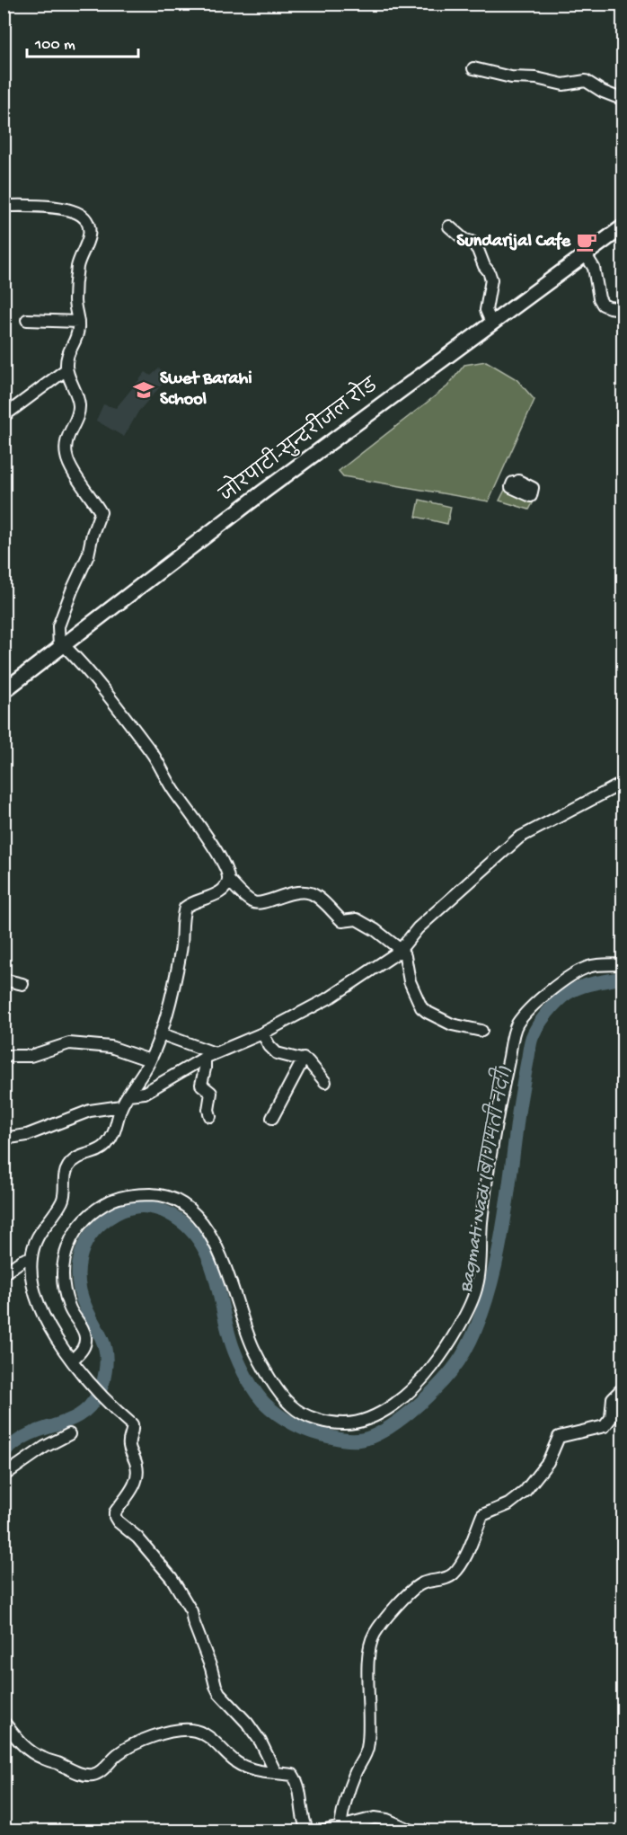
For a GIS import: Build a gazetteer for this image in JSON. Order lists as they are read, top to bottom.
{
  "streets": {
    "main road": ["जोरपाटी-सुन्दरीजल रोड"]
  },
  "water": ["Bagmati Nadi (बागमती नदी)"],
  "places": {
    "cafe": ["Sundarijal Cafe"],
    "school or university": ["Swet Barahi School"]
  },
  "scale_bar": "100 m"
}
